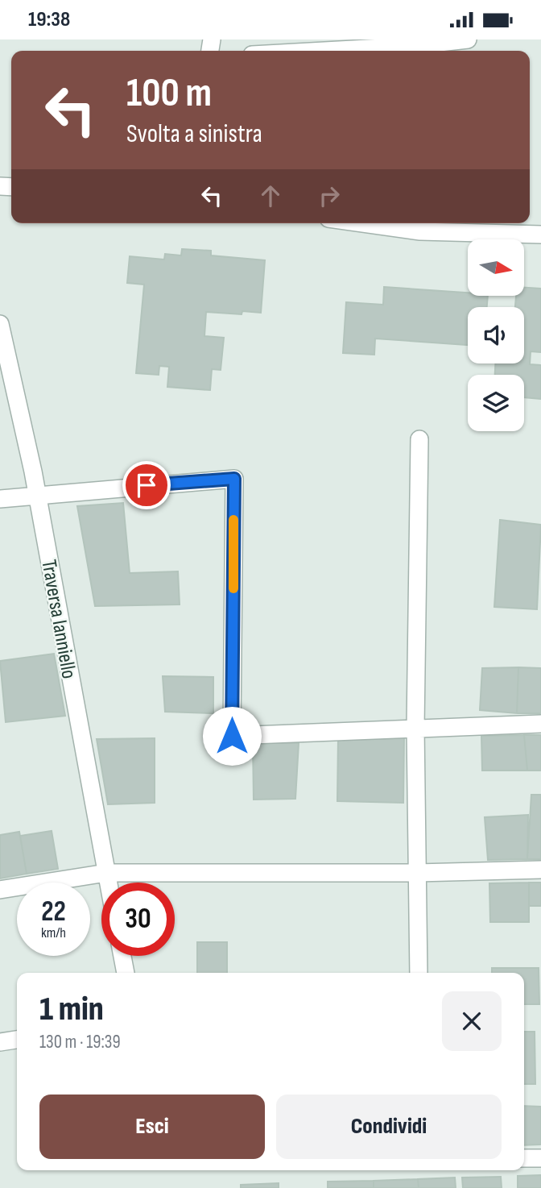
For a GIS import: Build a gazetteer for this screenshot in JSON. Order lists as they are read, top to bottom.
{
  "streets": {
    "street": ["Traversa Ianniello"]
  },
  "north": "right",
  "page": {
    "status": "19:38",
    "turn": ["100 m", "Svolta a sinistra"],
    "speed": "22 km/h",
    "limit": "30",
    "heading": ["1 min", "130 m · 19:39"],
    "buttons": ["Esci", "Condividi"]
  }
}
